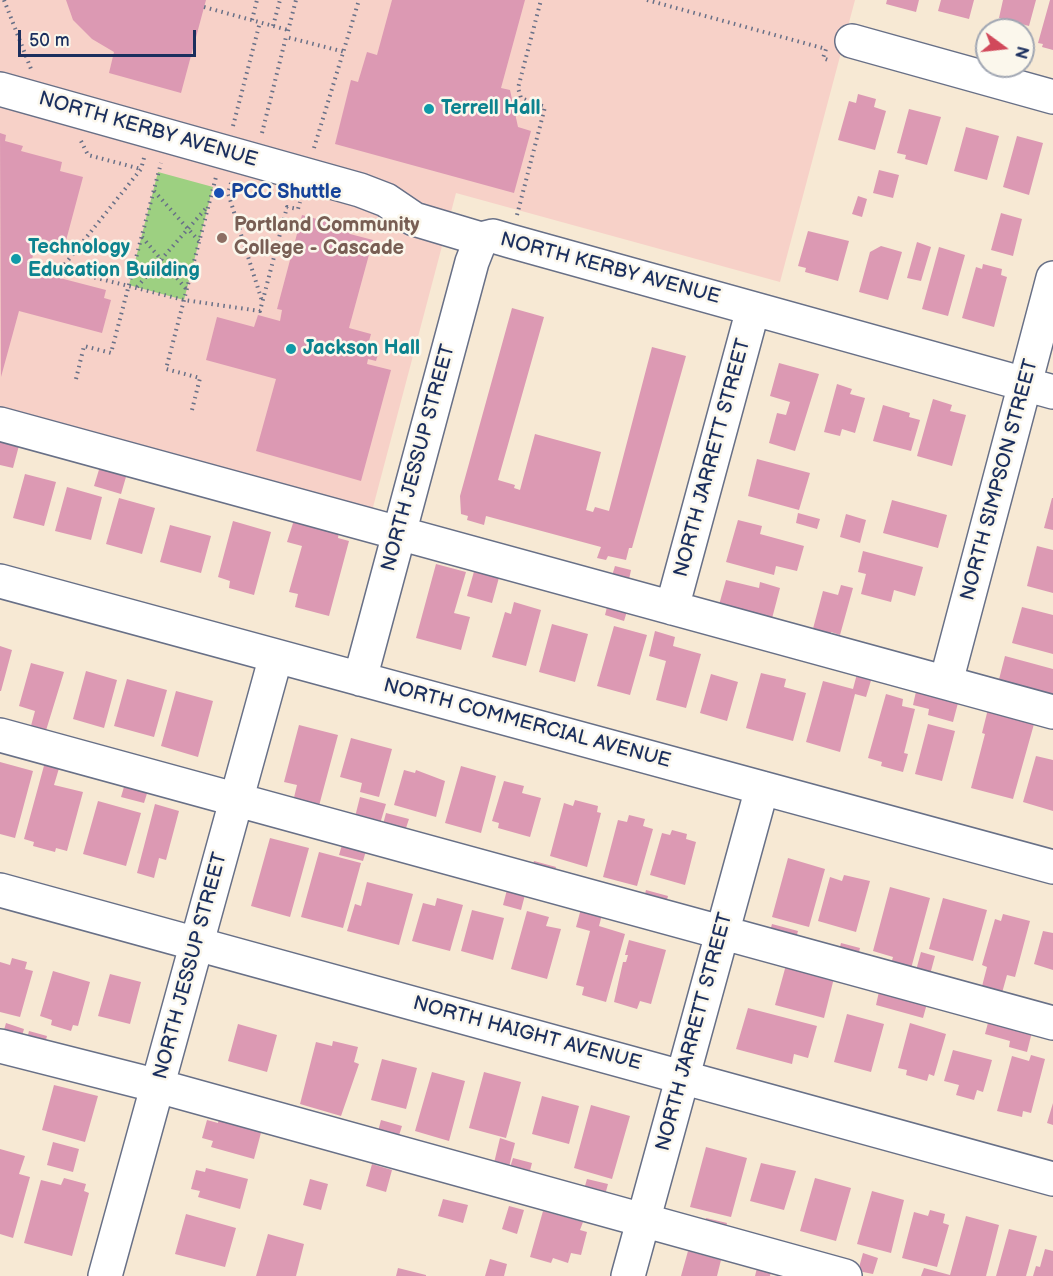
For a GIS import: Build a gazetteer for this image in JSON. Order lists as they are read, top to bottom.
{
  "streets": {
    "street": [
      "NORTH KERBY AVENUE",
      "NORTH JESSUP STREET",
      "NORTH JARRETT STREET",
      "NORTH SIMPSON STREET",
      "NORTH COMMERCIAL AVENUE",
      "NORTH HAIGHT AVENUE"
    ]
  },
  "crossings": [
    ["NORTH KERBY AVENUE", "NORTH JESSUP STREET"],
    ["NORTH KERBY AVENUE", "NORTH JARRETT STREET"],
    ["NORTH KERBY AVENUE", "NORTH SIMPSON STREET"],
    ["NORTH JESSUP STREET", "NORTH COMMERCIAL AVENUE"],
    ["NORTH JESSUP STREET", "NORTH HAIGHT AVENUE"],
    ["NORTH JARRETT STREET", "NORTH COMMERCIAL AVENUE"],
    ["NORTH JARRETT STREET", "NORTH HAIGHT AVENUE"]
  ],
  "places": [
    "Terrell Hall",
    "PCC Shuttle",
    "Portland Community College - Cascade",
    "Technology Education Building",
    "Jackson Hall"
  ],
  "scale_bar": "50 m",
  "north": "right"
}
